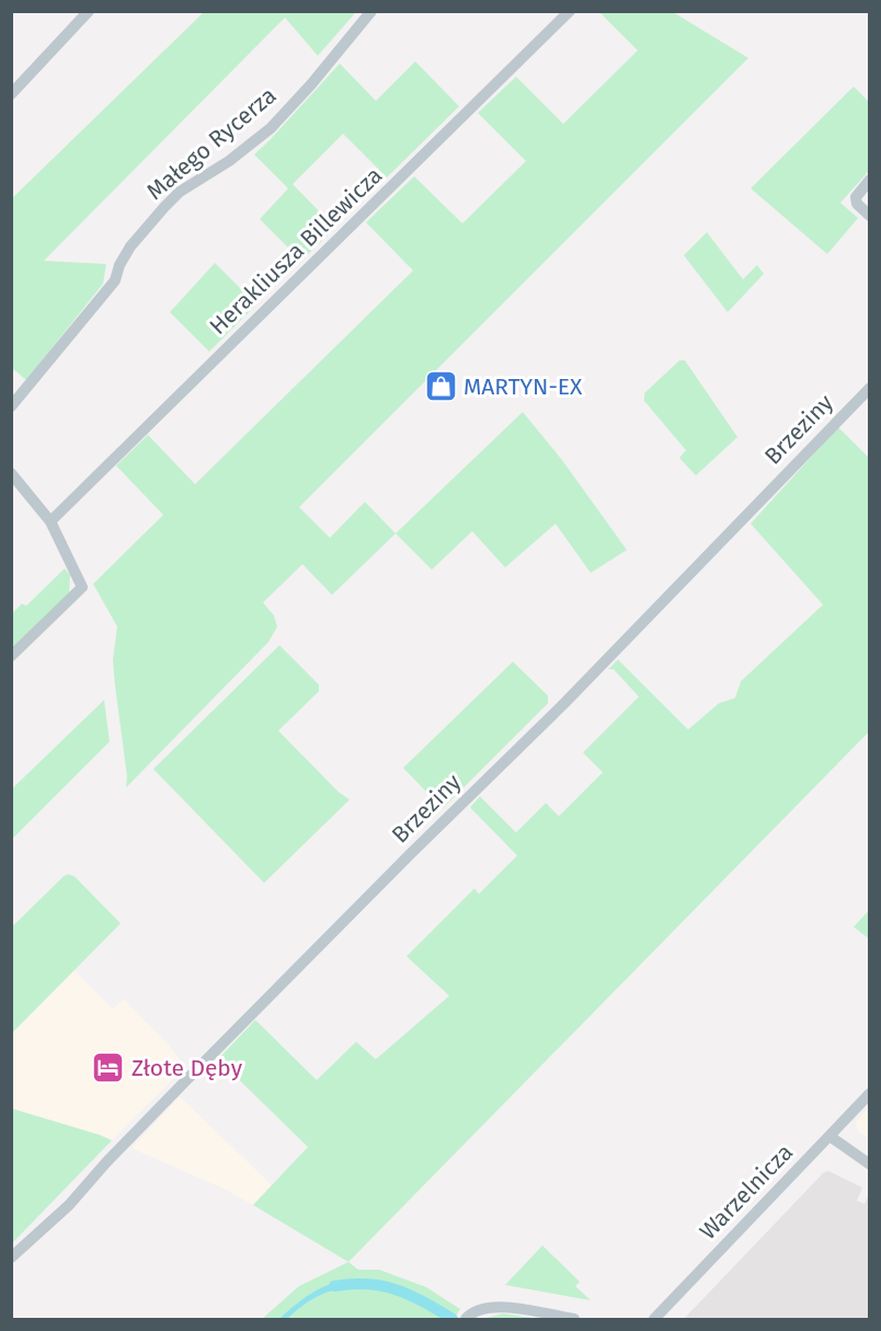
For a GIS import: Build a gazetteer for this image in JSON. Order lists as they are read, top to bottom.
{
  "streets": {
    "street": [
      "Małego Rycerza",
      "Herakliusza Billewicza",
      "Brzeziny",
      "Warzelnicza"
    ]
  },
  "places": {
    "shop": ["MARTYN-EX"],
    "hotel": ["Złote Dęby"]
  }
}
